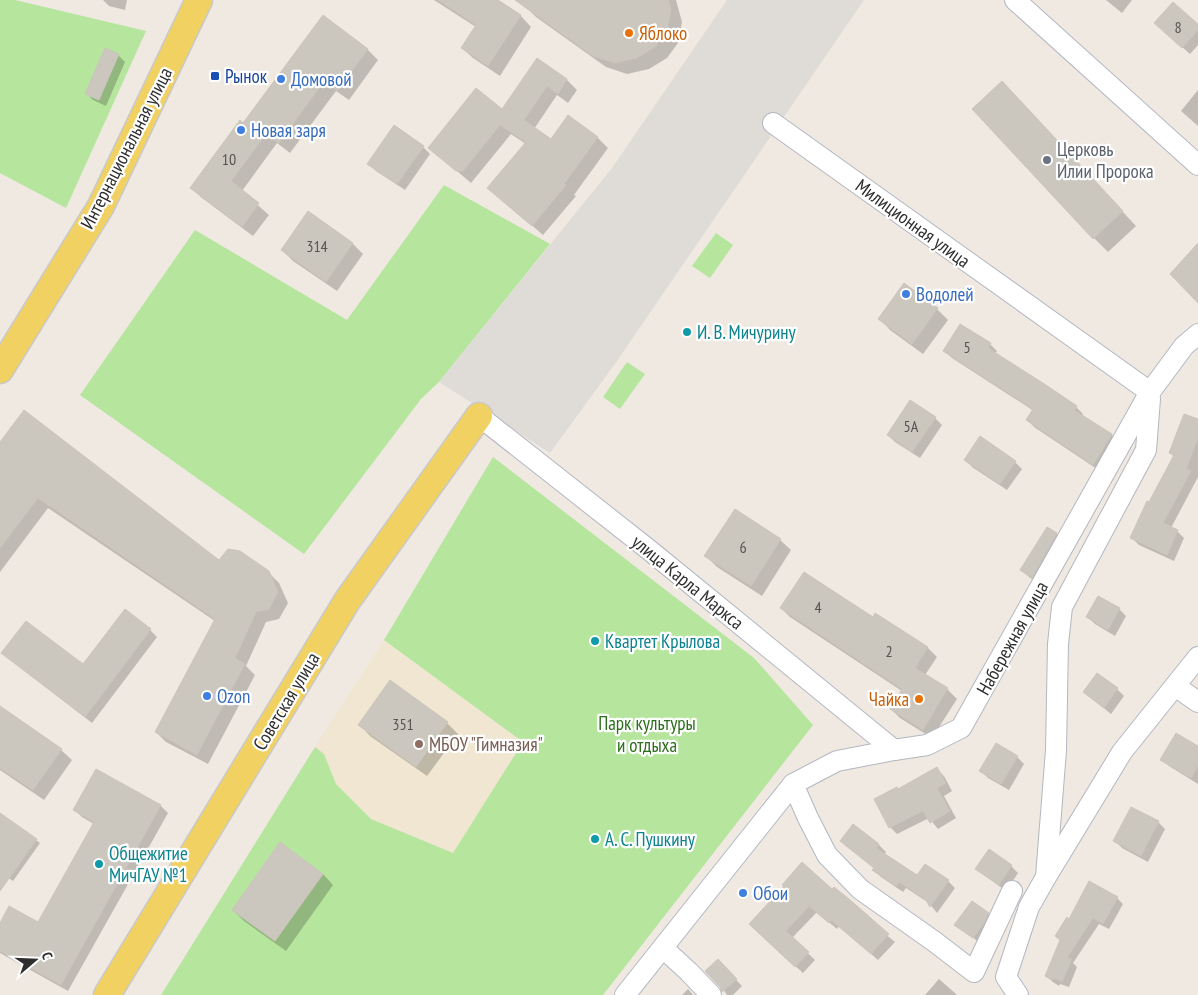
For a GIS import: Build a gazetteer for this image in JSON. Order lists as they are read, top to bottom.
{
  "streets": {
    "main road": ["Интернациональная улица", "Советская улица"],
    "street": ["Милиционная улица", "улица Карла Маркса", "Набережная улица"]
  },
  "crossings": [
    ["Милиционная улица", "Набережная улица"],
    ["улица Карла Маркса", "Набережная улица"],
    ["улица Карла Маркса", "Советская улица"]
  ],
  "parks": ["Парк культуры и отдыха"],
  "places": {
    "other": [
      "Яблоко",
      "Домовой",
      "Новая заря",
      "Церковь Илии Пророка",
      "Водолей",
      "И. В. Мичурину",
      "Квартет Крылова",
      "Ozon",
      "Чайка",
      "МБОУ \"Гимназия\"",
      "А. С. Пушкину",
      "Общежитие МичГАУ №1",
      "Обои"
    ],
    "transit": ["Рынок"]
  },
  "house_numbers": [
    "8",
    "10",
    "314",
    "5",
    "5А",
    "6",
    "4",
    "2",
    "351"
  ],
  "north": "right"
}
